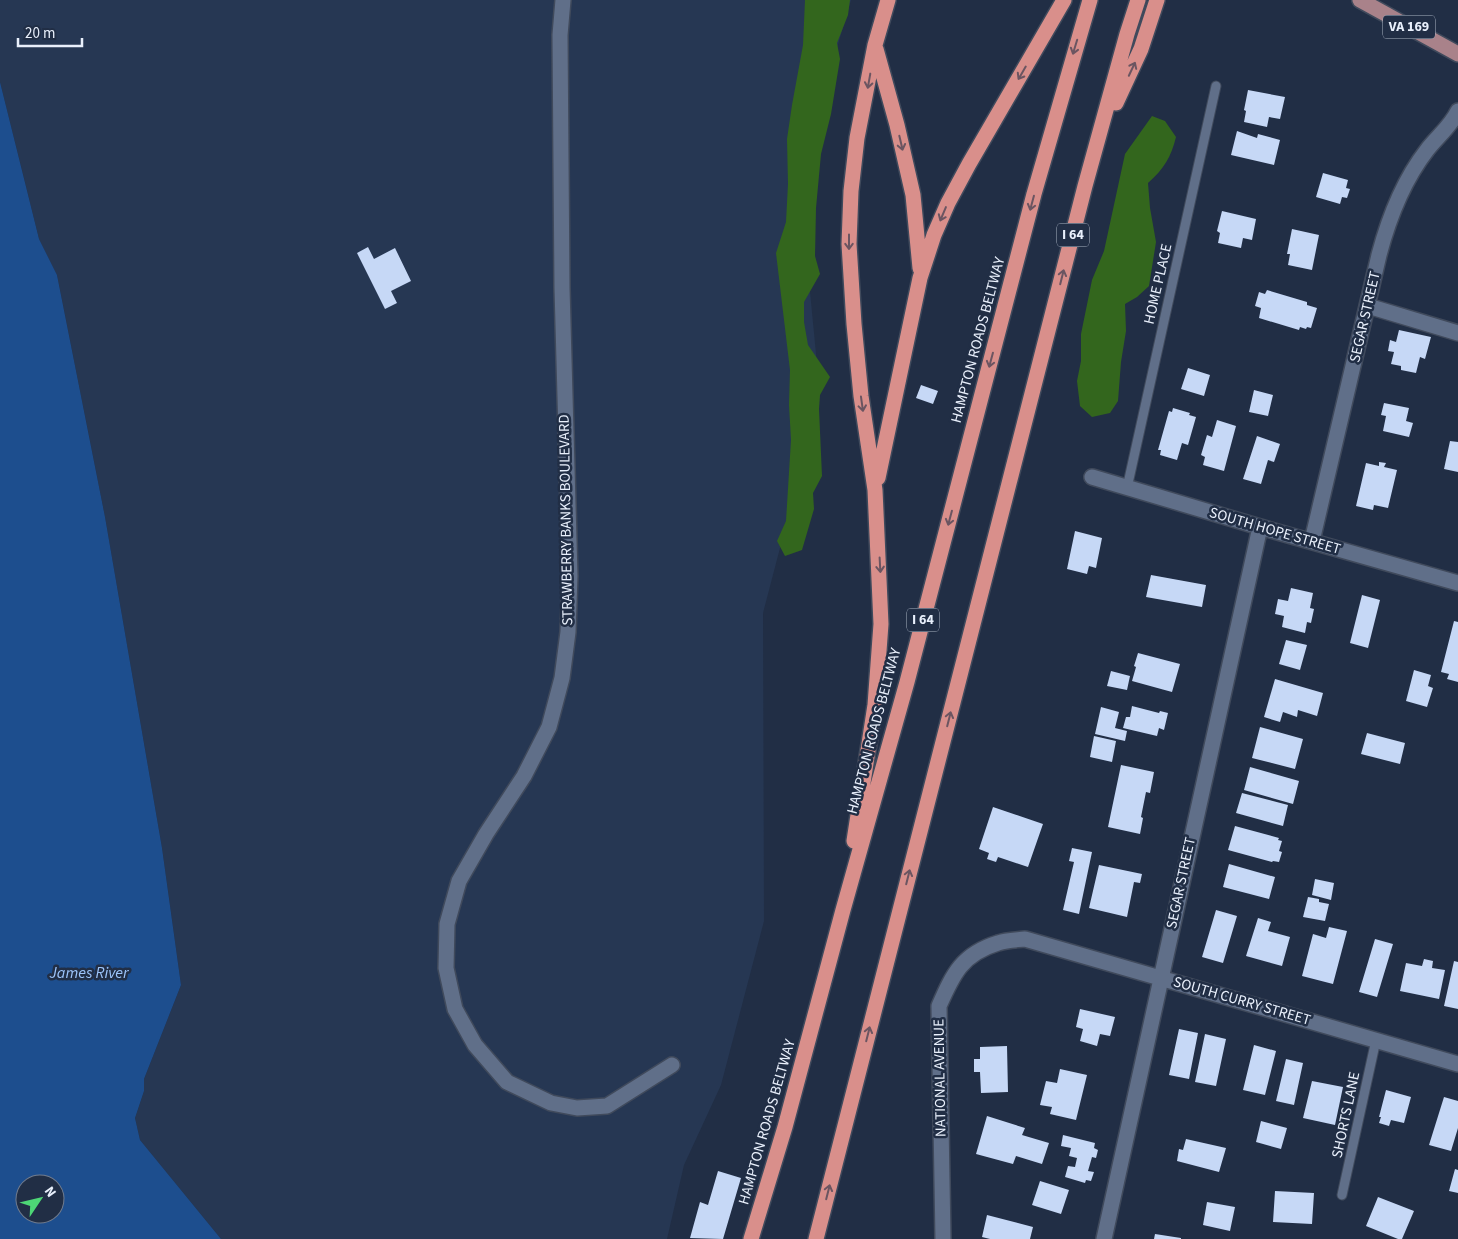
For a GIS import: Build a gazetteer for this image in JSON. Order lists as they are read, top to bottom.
{
  "streets": {
    "highway": ["I 64", "HAMPTON ROADS BELTWAY"],
    "main road": ["VA 169"],
    "street": [
      "SEGAR STREET",
      "STRAWBERRY BANKS BOULEVARD",
      "SOUTH HOPE STREET",
      "SOUTH CURRY STREET",
      "NATIONAL AVENUE"
    ],
    "lane": ["HOME PLACE", "SHORTS LANE"]
  },
  "crossings": [
    ["HOME PLACE", "SOUTH HOPE STREET"],
    ["SEGAR STREET", "SOUTH HOPE STREET"],
    ["SEGAR STREET", "SOUTH CURRY STREET"],
    ["SOUTH CURRY STREET", "NATIONAL AVENUE"],
    ["SOUTH CURRY STREET", "SHORTS LANE"]
  ],
  "water": ["James River"],
  "scale_bar": "20 m",
  "north": "top right"
}
